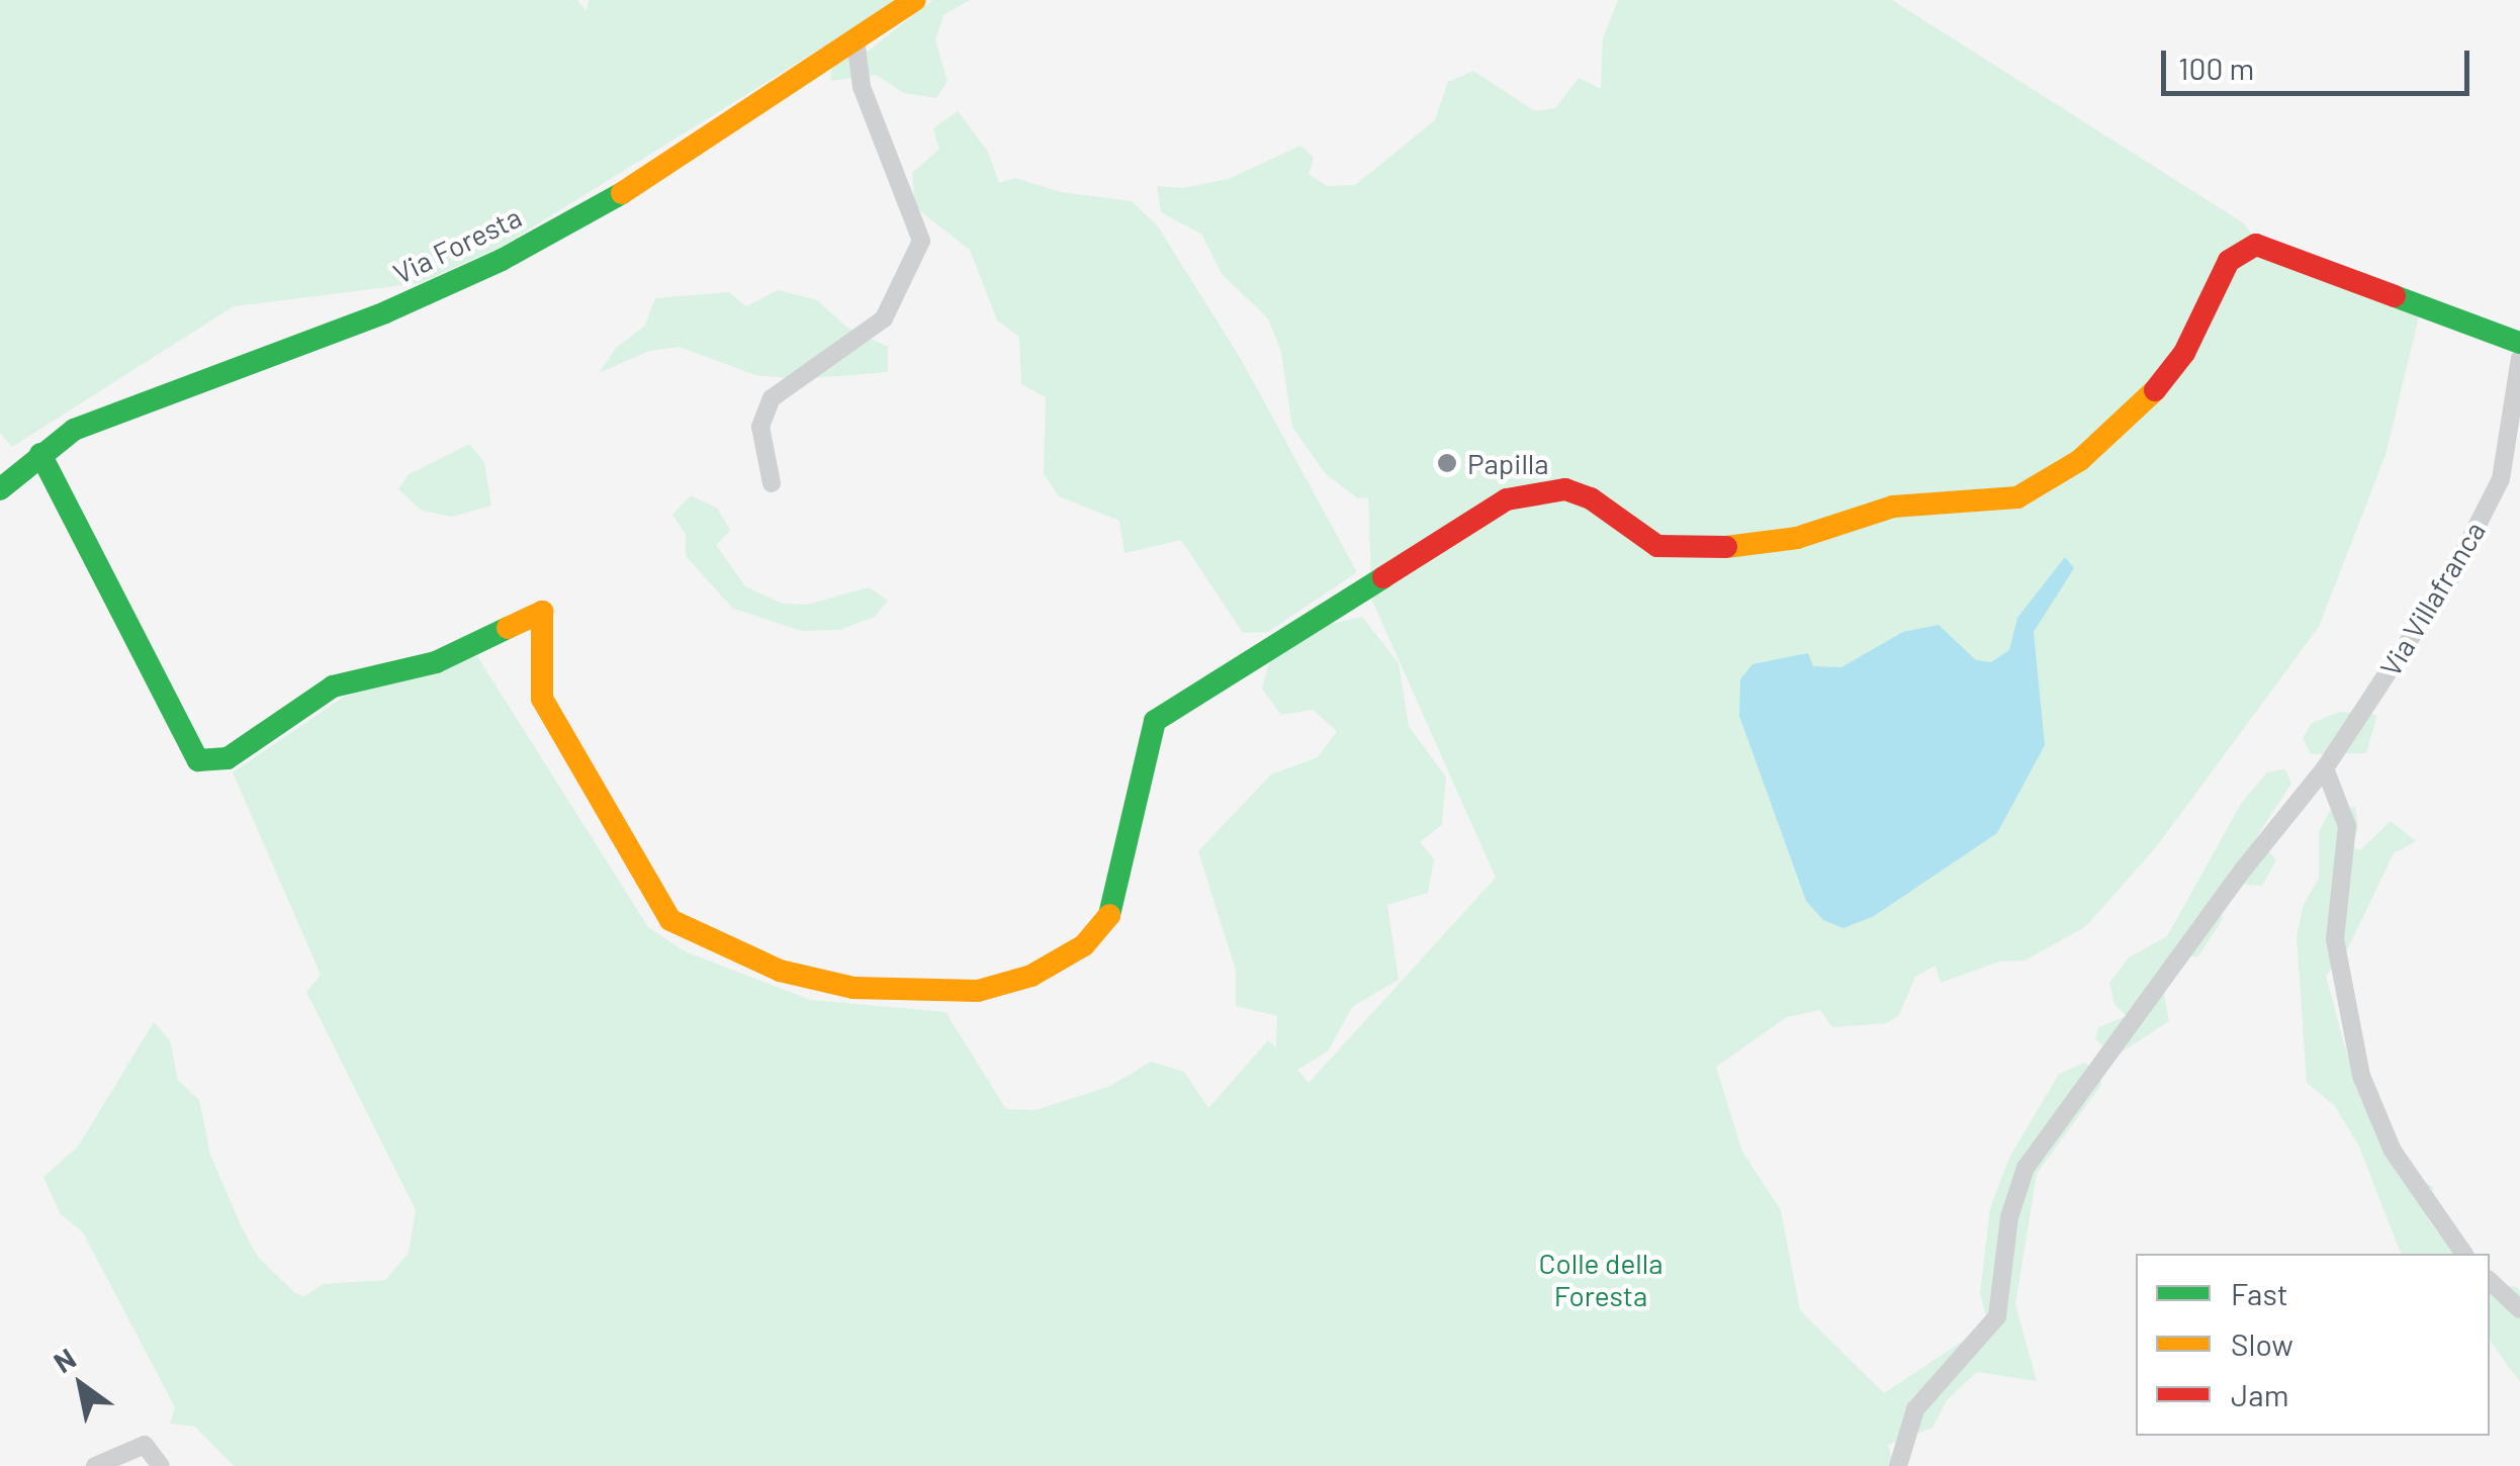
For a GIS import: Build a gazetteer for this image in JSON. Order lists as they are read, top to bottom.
{
  "streets": {
    "street": ["Via Foresta", "Via Villafranca"]
  },
  "parks": ["Colle della Foresta"],
  "places": ["Papilla"],
  "legend": ["Fast", "Slow", "Jam"],
  "scale_bar": "100 m",
  "north": "top left"
}
